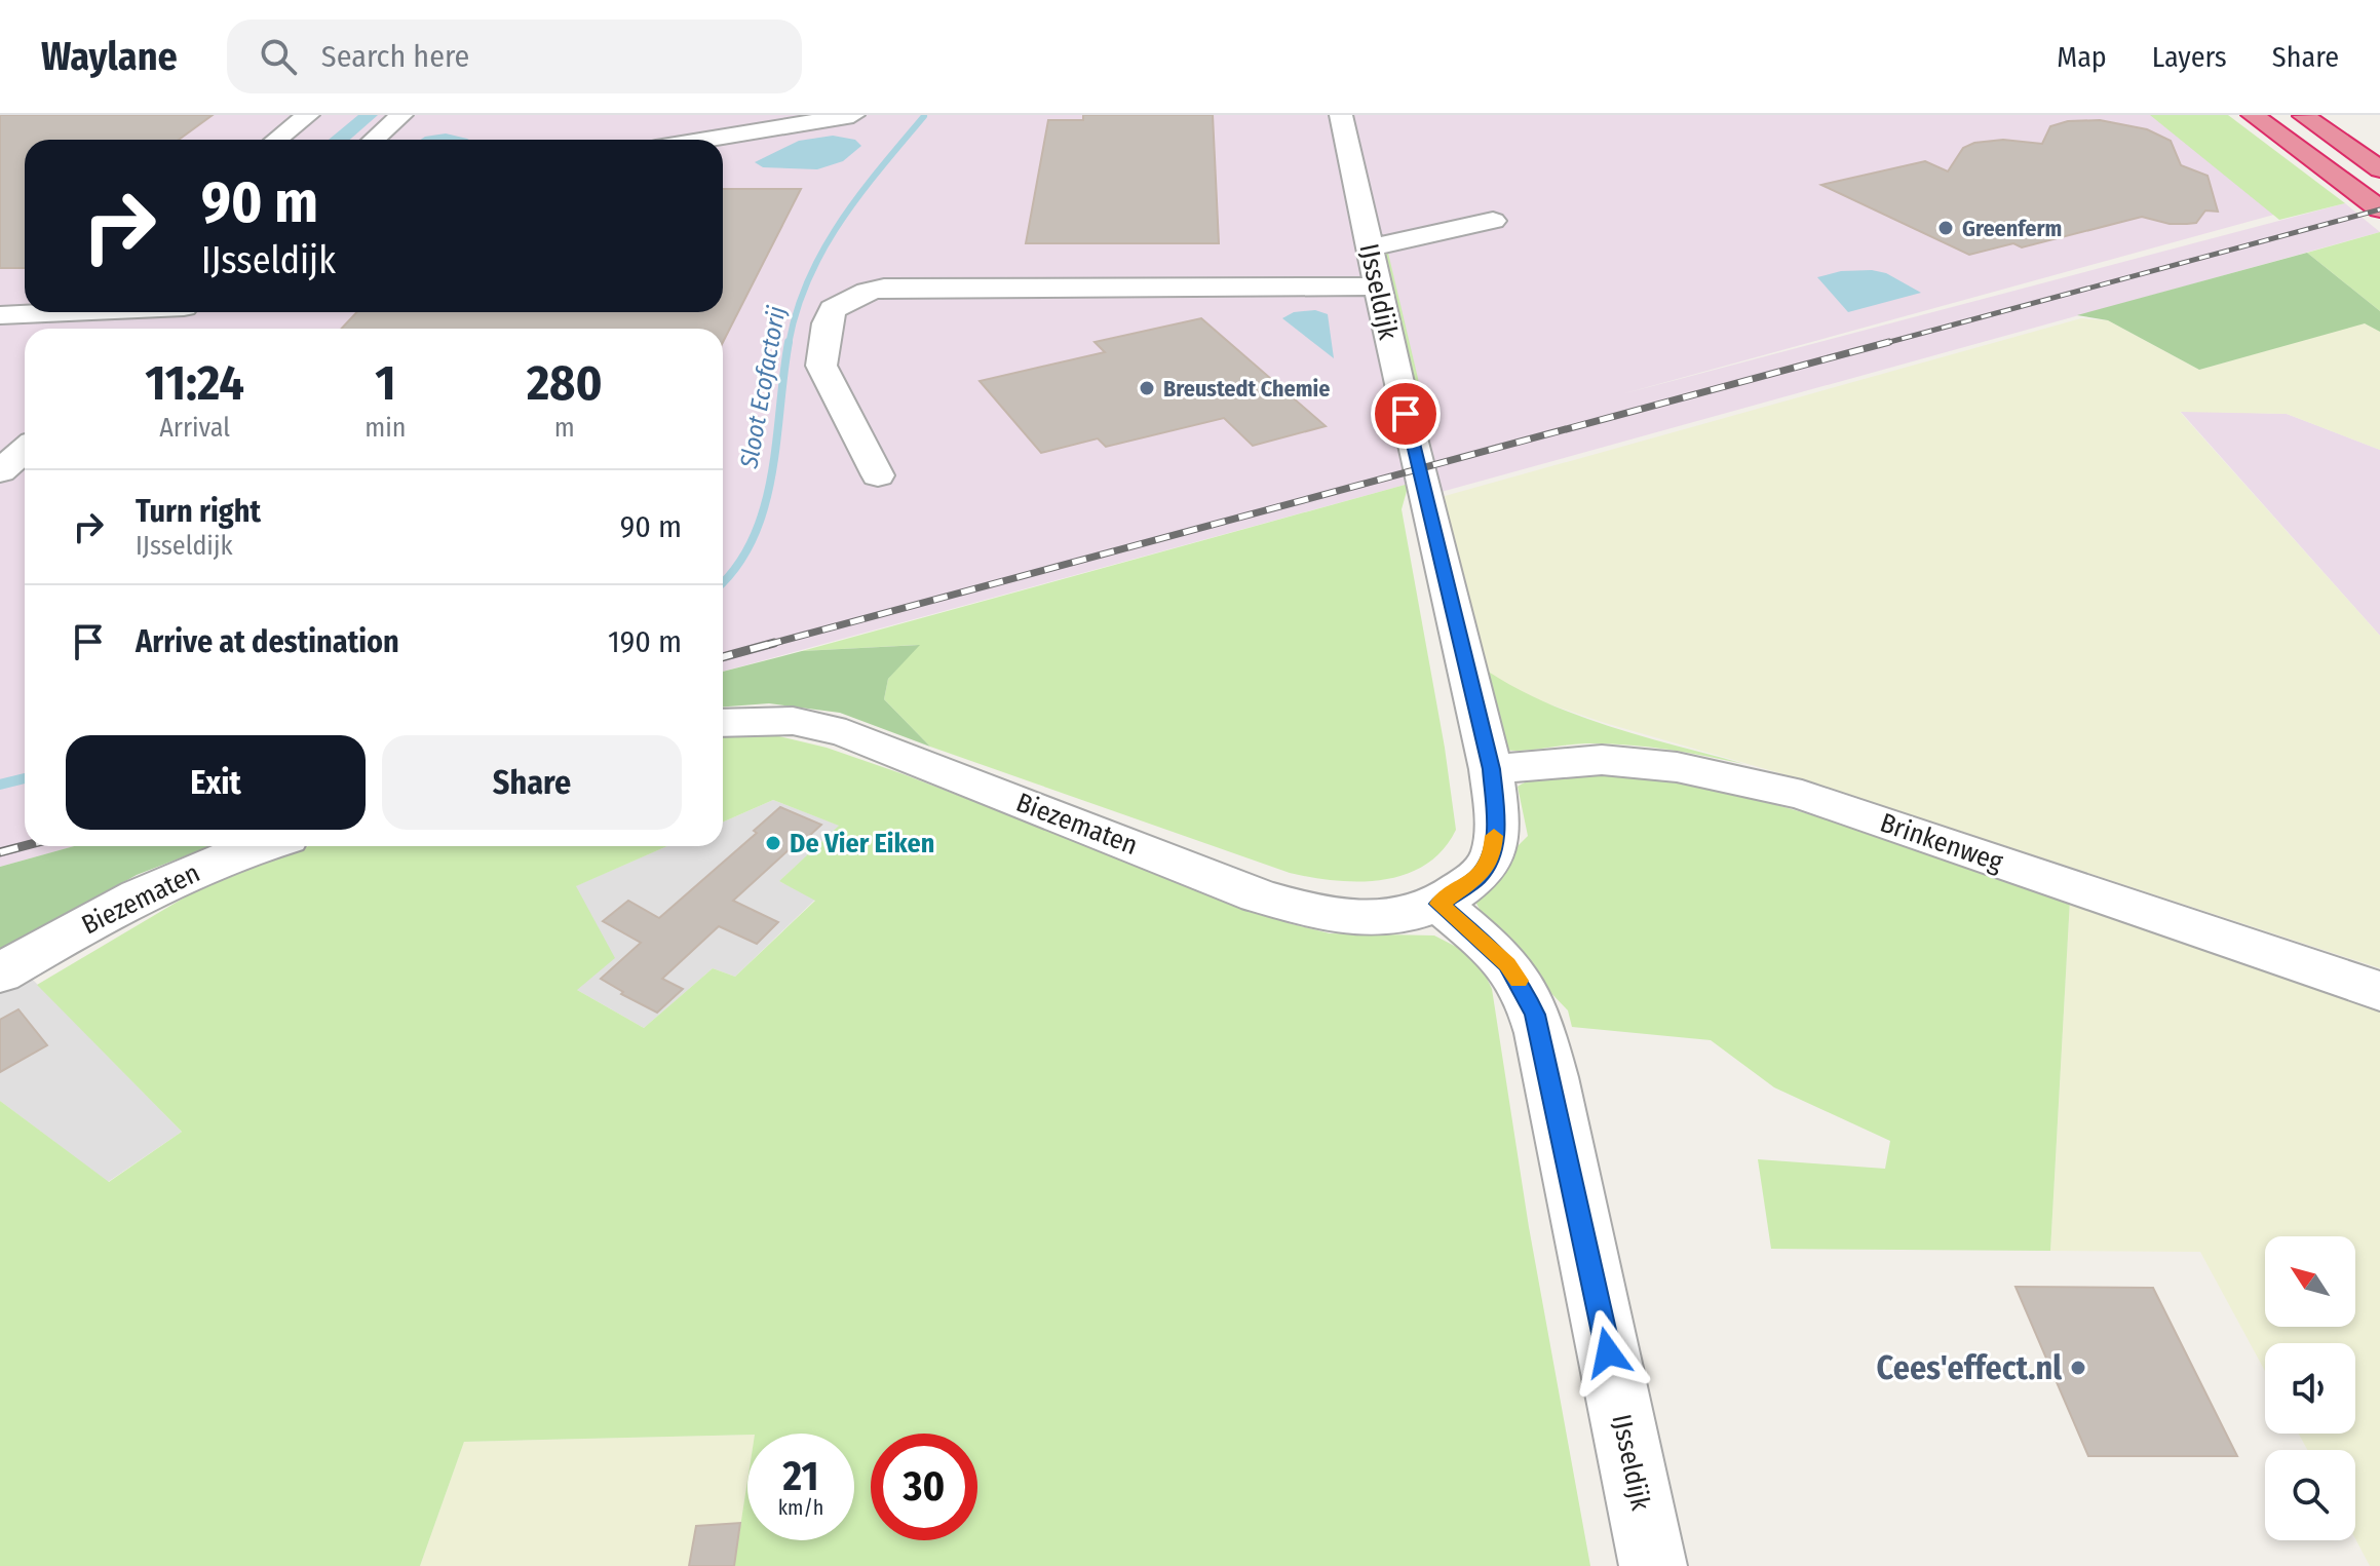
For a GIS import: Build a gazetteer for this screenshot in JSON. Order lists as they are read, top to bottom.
{
  "streets": {
    "street": ["IJsseldijk", "Biezematen", "Brinkenweg"]
  },
  "crossings": [
    ["IJsseldijk", "Biezematen"],
    ["IJsseldijk", "Brinkenweg"]
  ],
  "water": ["Sloot Ecofactorij"],
  "places": [
    "Greenferm",
    "Breustedt Chemie",
    "De Vier Eiken",
    "Cees'effect.nl"
  ],
  "north": "top left",
  "page": {
    "header": "Waylane",
    "search": "Search here",
    "nav": ["Map", "Layers", "Share"],
    "turn": ["90 m", "IJsseldijk"],
    "eta": [
      "11:24",
      "Arrival",
      "1",
      "min",
      "280",
      "m"
    ],
    "list": [
      {
        "name": "Turn right",
        "note": "IJsseldijk",
        "value": "90 m"
      },
      {
        "name": "Arrive at destination",
        "value": "190 m"
      }
    ],
    "buttons": ["Exit", "Share"],
    "speed": "21 km/h",
    "limit": "30"
  }
}
